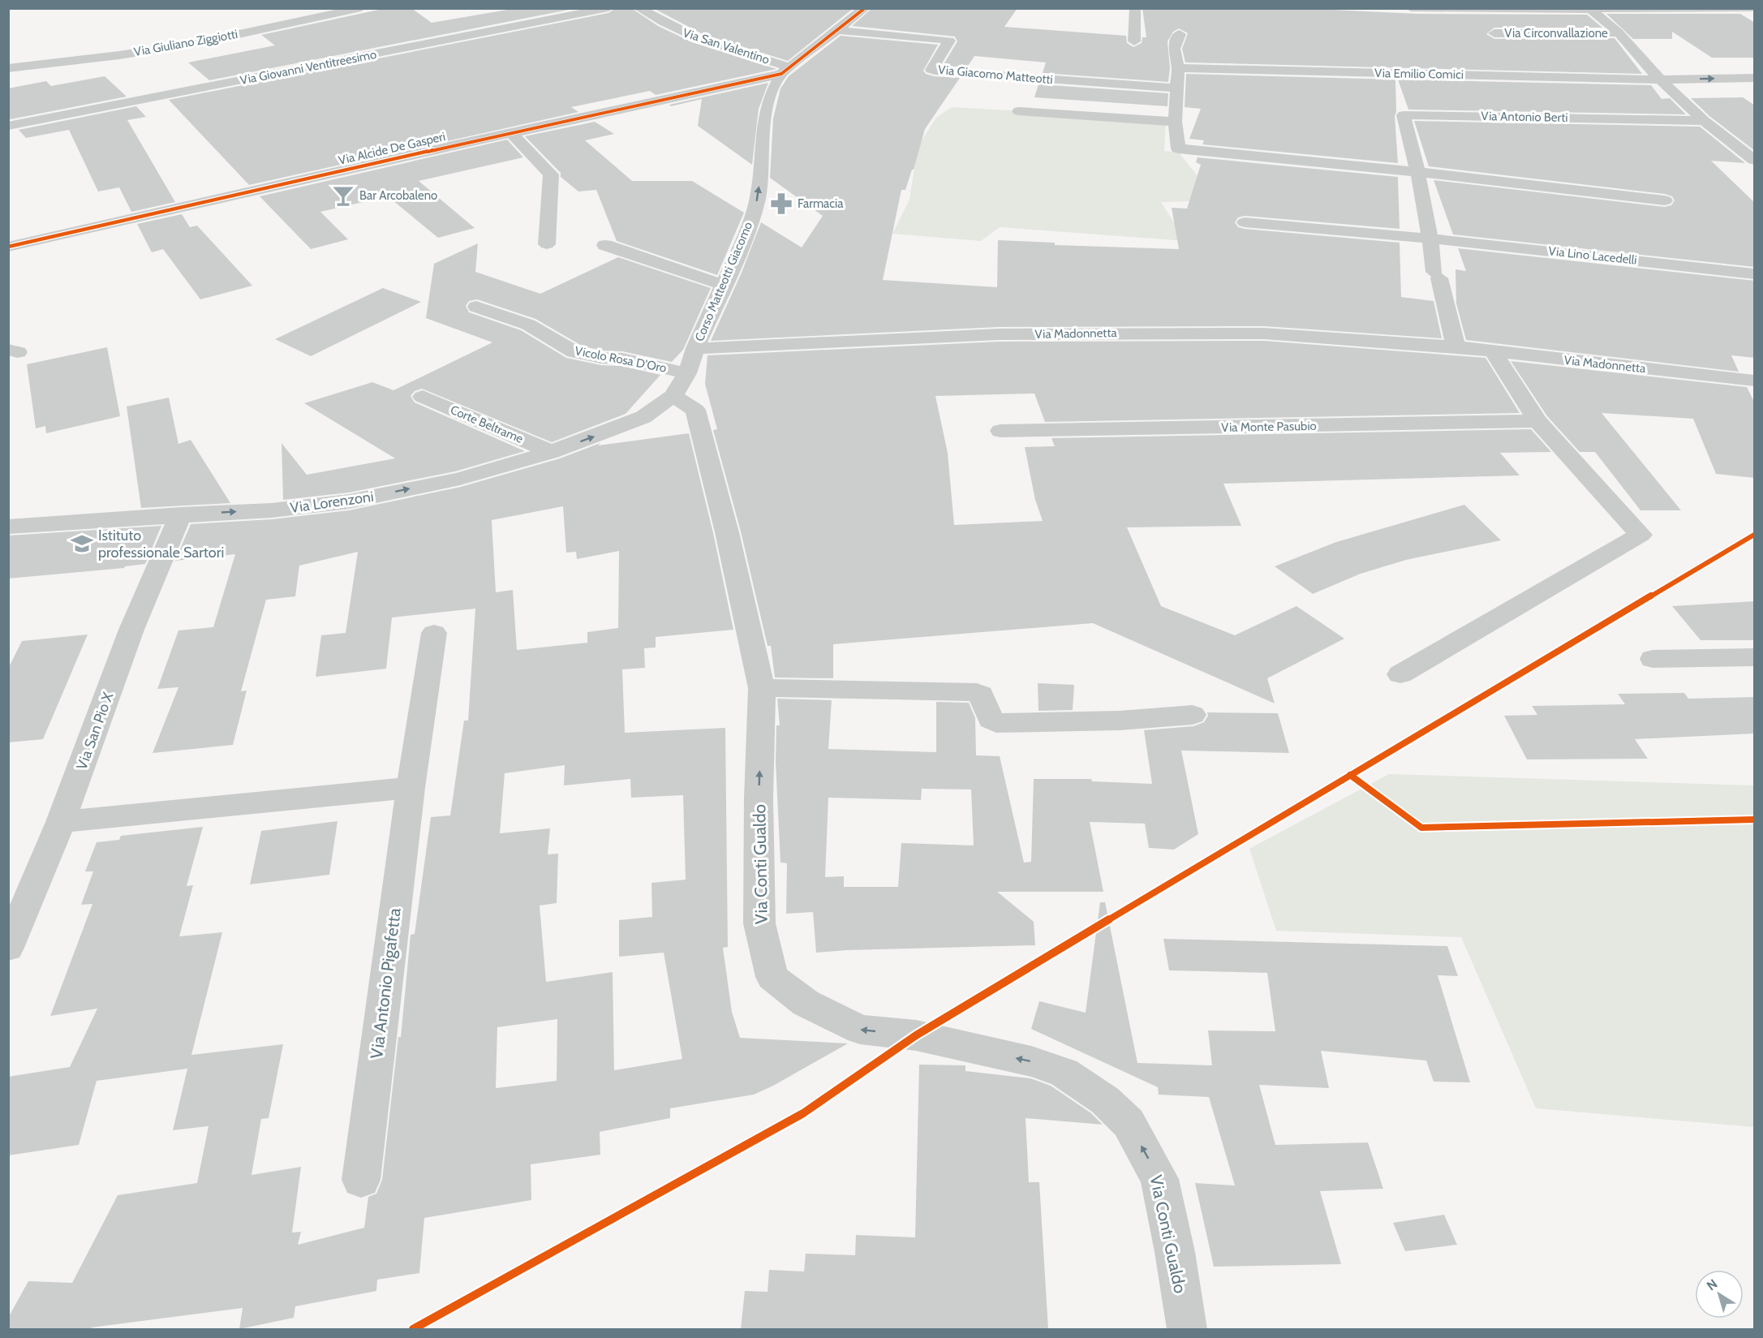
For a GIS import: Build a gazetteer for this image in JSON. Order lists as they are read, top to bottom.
{
  "streets": {
    "street": [
      "Via Circonvallazione",
      "Via Giuliano Ziggiotti",
      "Via San Valentino",
      "Via Giovanni Ventitreesimo",
      "Via Emilio Comici",
      "Via Giacomo Matteotti",
      "Via Antonio Berti",
      "Via Alcide De Gasperi",
      "Via Lino Lacedelli",
      "Corso Matteotti Giacomo",
      "Via Madonnetta",
      "Vicolo Rosa D'Oro",
      "Corte Beltrame",
      "Via Monte Pasubio",
      "Via Lorenzoni",
      "Via San Pio X",
      "Via Conti Gualdo",
      "Via Antonio Pigafetta"
    ]
  },
  "crossings": [
    ["Via Circonvallazione", "Via Emilio Comici"],
    ["Via Circonvallazione", "Via Antonio Berti"],
    ["Via San Valentino", "Via Alcide De Gasperi"],
    ["Via San Valentino", "Corso Matteotti Giacomo"],
    ["Via Alcide De Gasperi", "Corso Matteotti Giacomo"],
    ["Corso Matteotti Giacomo", "Via Madonnetta"],
    ["Corso Matteotti Giacomo", "Vicolo Rosa D'Oro"],
    ["Corso Matteotti Giacomo", "Via Lorenzoni"],
    ["Corso Matteotti Giacomo", "Via Conti Gualdo"],
    ["Corte Beltrame", "Via Lorenzoni"],
    ["Via Lorenzoni", "Via San Pio X"],
    ["Via Lorenzoni", "Via Conti Gualdo"]
  ],
  "one_way": ["Corso Matteotti Giacomo", "Via Lorenzoni", "Via Conti Gualdo"],
  "places": {
    "bar": ["Bar Arcobaleno"],
    "pharmacy": ["Farmacia"],
    "school or university": ["Istituto professionale Sartori"]
  },
  "north": "top left"
}
